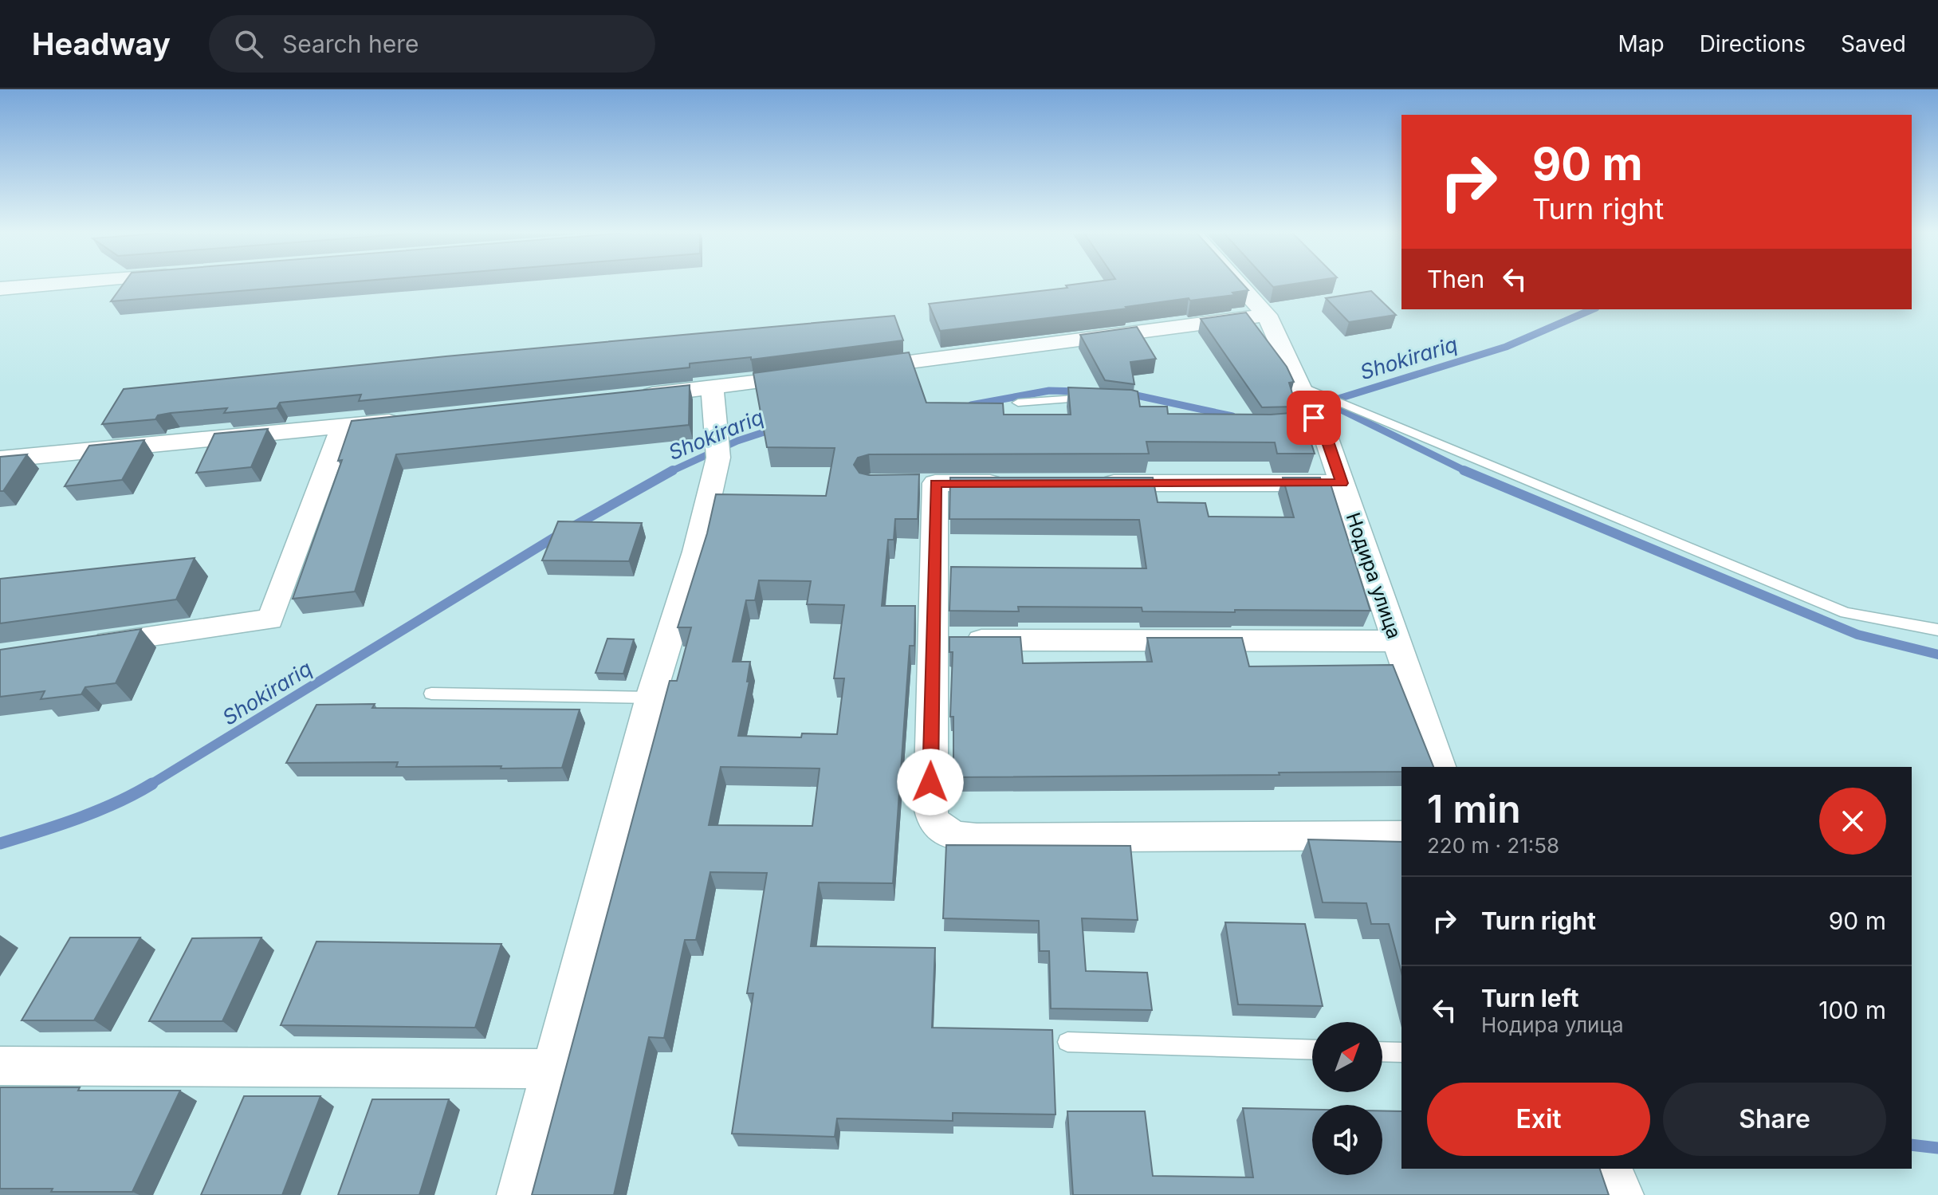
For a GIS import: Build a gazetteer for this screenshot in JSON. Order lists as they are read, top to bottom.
{
  "streets": {
    "street": ["Нодира улица"]
  },
  "water": ["Shokirariq"],
  "north": "top right",
  "page": {
    "header": "Headway",
    "search": "Search here",
    "nav": ["Map", "Directions", "Saved"],
    "turn": ["90 m", "Turn right"],
    "then": "Then",
    "heading": ["1 min", "220 m · 21:58"],
    "list": [
      {
        "name": "Turn right",
        "value": "90 m"
      },
      {
        "name": "Turn left",
        "note": "Нодира улица",
        "value": "100 m"
      }
    ],
    "buttons": ["Exit", "Share"]
  }
}
